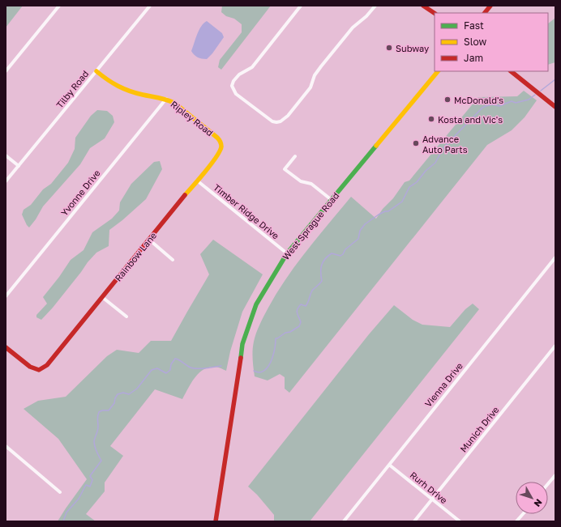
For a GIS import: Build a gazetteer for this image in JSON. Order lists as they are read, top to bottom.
{
  "streets": {
    "street": [
      "Tilby Road",
      "Ripley Road",
      "Yvonne Drive",
      "Timber Ridge Drive",
      "West Sprague Road",
      "Rainbow Lane",
      "Vienna Drive",
      "Munich Drive",
      "Rurh Drive"
    ]
  },
  "crossings": [
    ["Tilby Road", "Ripley Road"],
    ["Ripley Road", "Yvonne Drive"],
    ["Ripley Road", "Rainbow Lane"],
    ["Timber Ridge Drive", "West Sprague Road"],
    ["Timber Ridge Drive", "Rainbow Lane"],
    ["Vienna Drive", "Rurh Drive"],
    ["Munich Drive", "Rurh Drive"]
  ],
  "places": [
    "Subway",
    "McDonald's",
    "Kosta and Vic's",
    "Advance Auto Parts"
  ],
  "legend": ["Fast", "Slow", "Jam"],
  "north": "bottom right"
}
